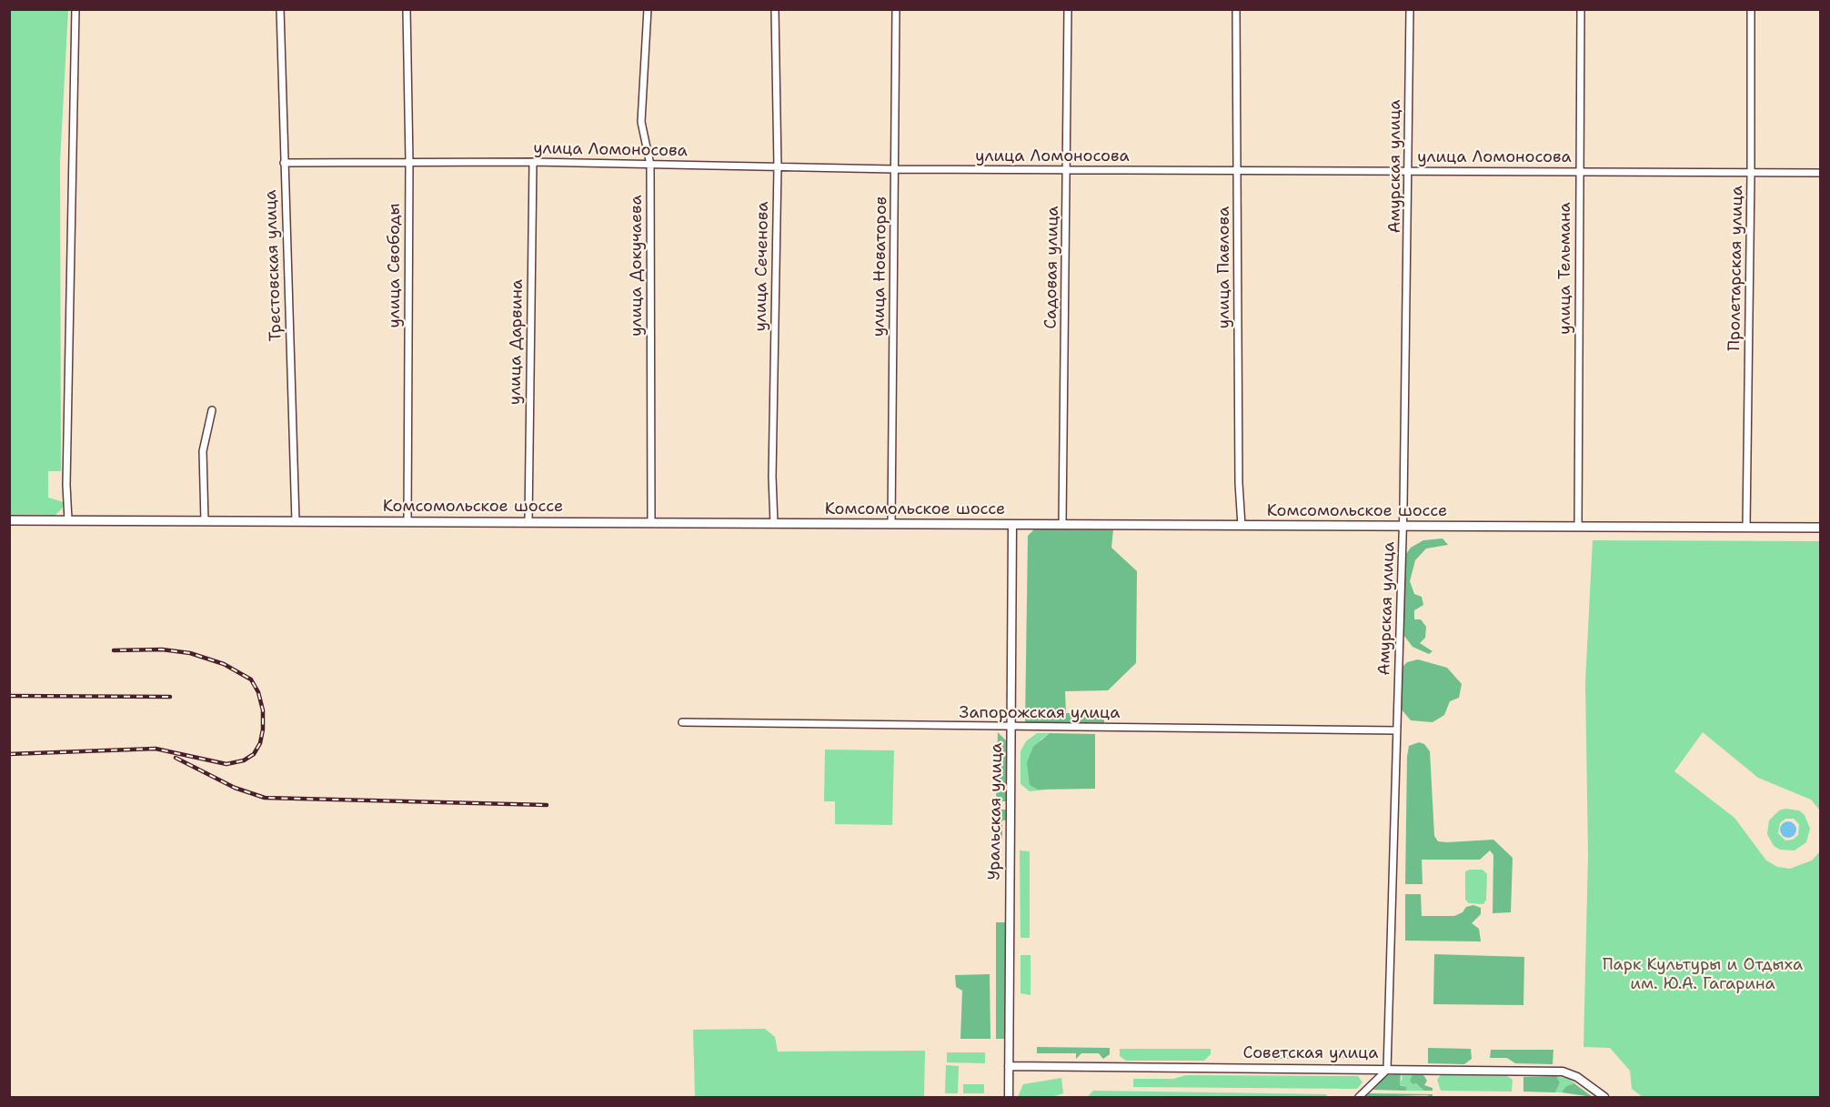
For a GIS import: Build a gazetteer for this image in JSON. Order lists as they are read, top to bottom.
{
  "streets": {
    "main road": ["Комсомольское шоссе"],
    "street": [
      "улица Ломоносова",
      "Амурская улица",
      "Трестовская улица",
      "улица Свободы",
      "улица Докучаева",
      "улица Сеченова",
      "улица Новаторов",
      "Садовая улица",
      "улица Павлова",
      "улица Тельмана",
      "Пролетарская улица",
      "улица Дарвина",
      "Запорожская улица",
      "Уральская улица",
      "Советская улица"
    ]
  },
  "crossings": [
    ["улица Ломоносова", "Амурская улица"],
    ["улица Ломоносова", "Трестовская улица"],
    ["улица Ломоносова", "улица Свободы"],
    ["улица Ломоносова", "улица Докучаева"],
    ["улица Ломоносова", "улица Сеченова"],
    ["улица Ломоносова", "улица Новаторов"],
    ["улица Ломоносова", "Садовая улица"],
    ["улица Ломоносова", "улица Павлова"],
    ["улица Ломоносова", "улица Тельмана"],
    ["улица Ломоносова", "Пролетарская улица"],
    ["улица Ломоносова", "улица Дарвина"],
    ["Амурская улица", "Комсомольское шоссе"],
    ["Амурская улица", "Запорожская улица"],
    ["Амурская улица", "Советская улица"],
    ["Трестовская улица", "Комсомольское шоссе"],
    ["улица Свободы", "Комсомольское шоссе"],
    ["улица Докучаева", "Комсомольское шоссе"],
    ["улица Сеченова", "Комсомольское шоссе"],
    ["улица Новаторов", "Комсомольское шоссе"],
    ["Садовая улица", "Комсомольское шоссе"],
    ["улица Павлова", "Комсомольское шоссе"],
    ["улица Тельмана", "Комсомольское шоссе"],
    ["Пролетарская улица", "Комсомольское шоссе"],
    ["улица Дарвина", "Комсомольское шоссе"],
    ["Комсомольское шоссе", "Уральская улица"],
    ["Запорожская улица", "Уральская улица"],
    ["Уральская улица", "Советская улица"]
  ],
  "parks": ["Парк Культуры и Отдыха им. Ю.А. Гагарина"]
}
